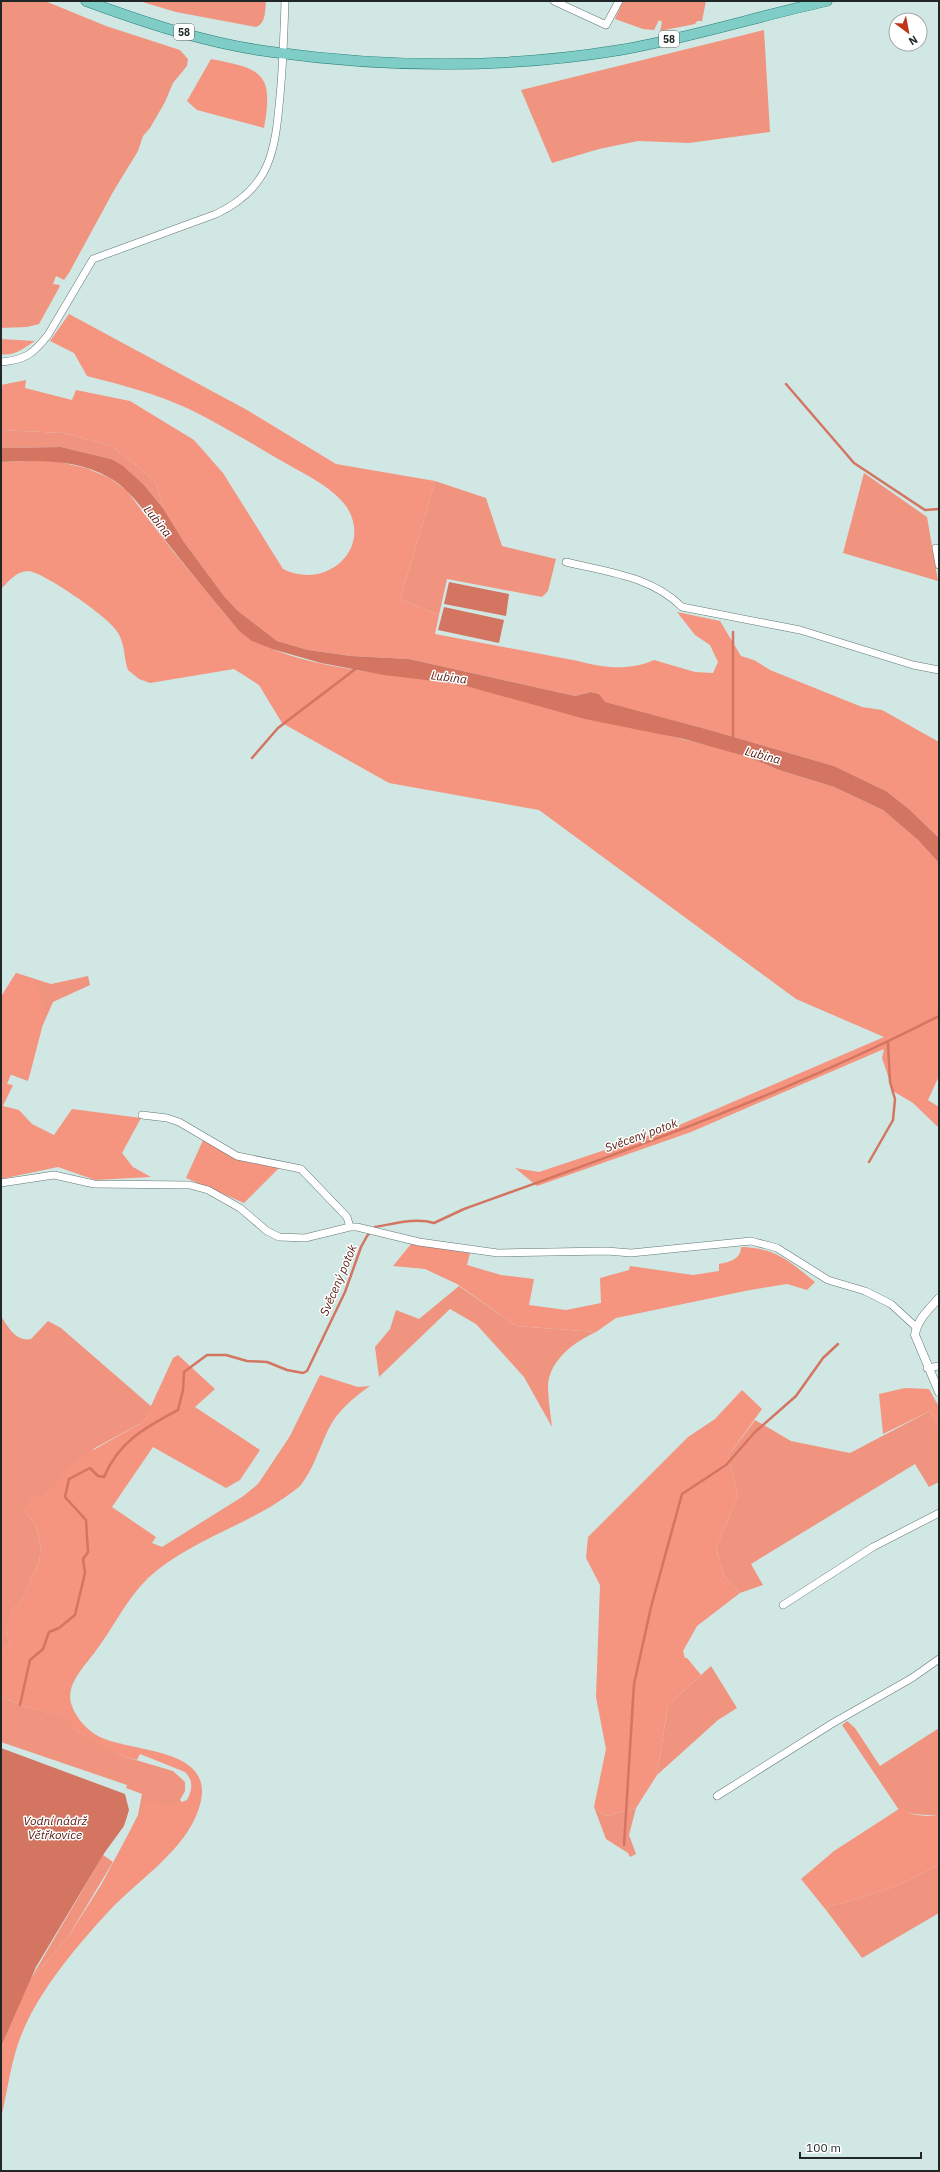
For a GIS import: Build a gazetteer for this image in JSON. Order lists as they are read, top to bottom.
{
  "streets": {
    "main road": ["58"]
  },
  "water": ["Lubina", "Svěcený potok", "Vodní nádrž Větřkovice"],
  "scale_bar": "100 m",
  "north": "bottom right"
}
